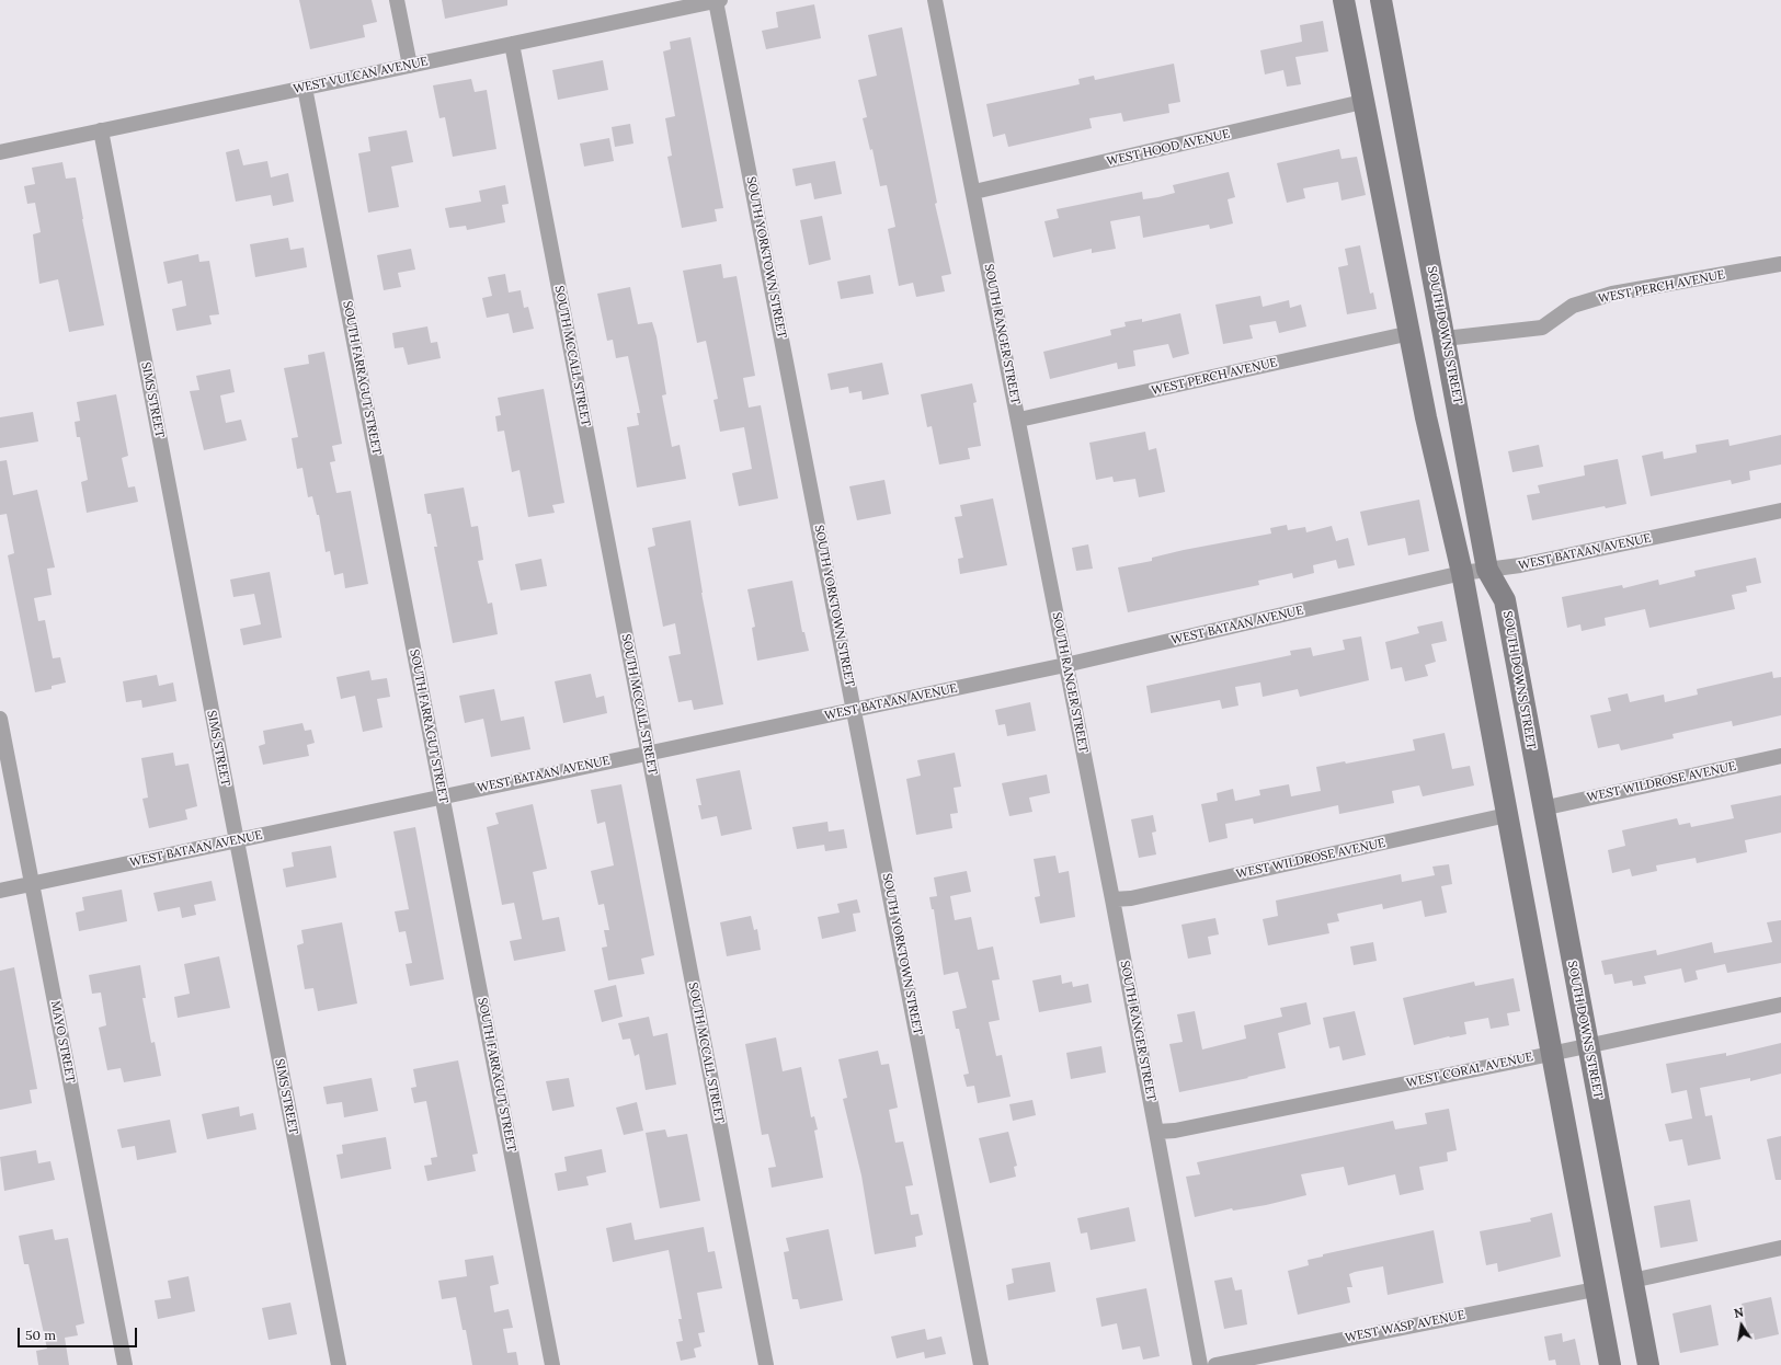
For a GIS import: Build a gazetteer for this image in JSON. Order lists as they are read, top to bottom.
{
  "streets": {
    "main road": ["SOUTH DOWNS STREET"],
    "street": [
      "WEST VULCAN AVENUE",
      "WEST HOOD AVENUE",
      "SOUTH YORKTOWN STREET",
      "WEST PERCH AVENUE",
      "SOUTH RANGER STREET",
      "SOUTH MCCALL STREET",
      "SOUTH FARRAGUT STREET",
      "SIMS STREET",
      "WEST BATAAN AVENUE",
      "WEST WILDROSE AVENUE",
      "MAYO STREET",
      "WEST CORAL AVENUE",
      "WEST WASP AVENUE"
    ]
  },
  "crossings": [
    ["WEST VULCAN AVENUE", "SOUTH YORKTOWN STREET"],
    ["WEST VULCAN AVENUE", "SOUTH MCCALL STREET"],
    ["WEST VULCAN AVENUE", "SOUTH FARRAGUT STREET"],
    ["WEST VULCAN AVENUE", "SIMS STREET"],
    ["WEST HOOD AVENUE", "SOUTH RANGER STREET"],
    ["SOUTH YORKTOWN STREET", "WEST BATAAN AVENUE"],
    ["WEST PERCH AVENUE", "SOUTH RANGER STREET"],
    ["WEST PERCH AVENUE", "SOUTH DOWNS STREET"],
    ["SOUTH RANGER STREET", "WEST BATAAN AVENUE"],
    ["SOUTH RANGER STREET", "WEST WILDROSE AVENUE"],
    ["SOUTH RANGER STREET", "WEST CORAL AVENUE"],
    ["SOUTH DOWNS STREET", "WEST BATAAN AVENUE"],
    ["SOUTH DOWNS STREET", "WEST WILDROSE AVENUE"],
    ["SOUTH DOWNS STREET", "WEST CORAL AVENUE"],
    ["SOUTH MCCALL STREET", "WEST BATAAN AVENUE"],
    ["SOUTH FARRAGUT STREET", "WEST BATAAN AVENUE"],
    ["SIMS STREET", "WEST BATAAN AVENUE"],
    ["WEST BATAAN AVENUE", "MAYO STREET"]
  ],
  "scale_bar": "50 m",
  "north": "top"
}
